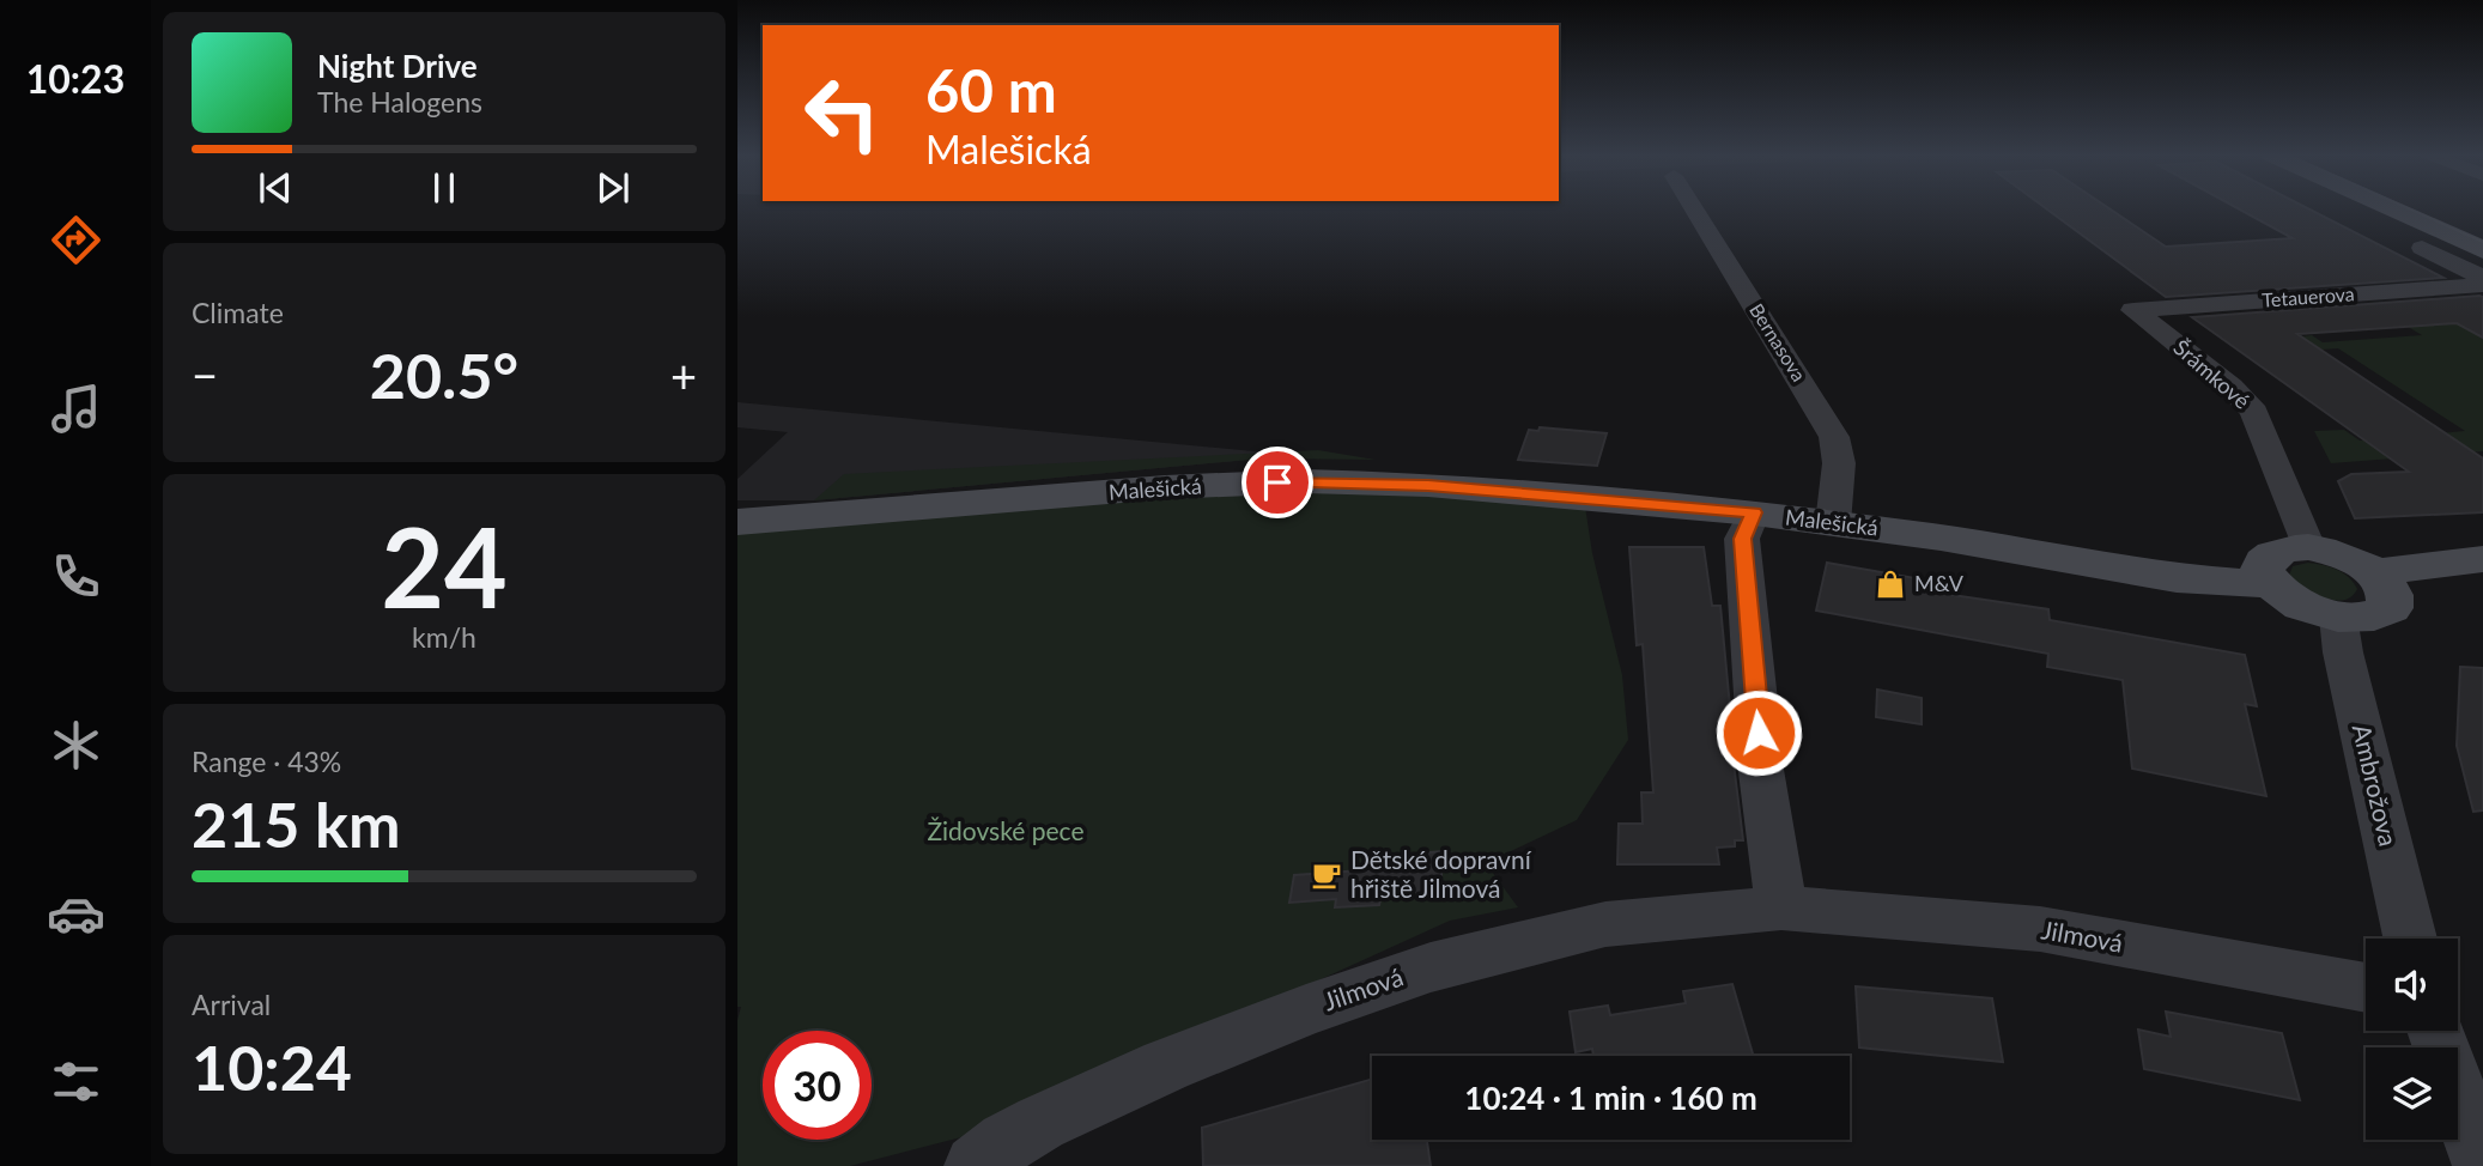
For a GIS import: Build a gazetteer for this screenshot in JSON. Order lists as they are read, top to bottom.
{
  "streets": {
    "street": [
      "Tetauerova",
      "Bernasova",
      "Šrámkové",
      "Malešická",
      "Ambrožova",
      "Jilmová"
    ]
  },
  "crossings": [
    ["Tetauerova", "Šrámkové"],
    ["Bernasova", "Malešická"]
  ],
  "parks": ["Židovské pece"],
  "places": {
    "shop": ["M&V"],
    "cafe": ["Dětské dopravní hřiště Jilmová"]
  },
  "page": {
    "tabs": "10:23",
    "turn": ["60 m", "Malešická"],
    "song": ["Night Drive", "The Halogens"],
    "tile": [
      "Climate",
      ["24", "km/h"],
      ["Range · 43%", "215 km"],
      ["Arrival", "10:24"]
    ],
    "heat": ["−", "20.5°", "+"],
    "limit": "30",
    "trip": "10:24 · 1 min · 160 m"
  }
}
